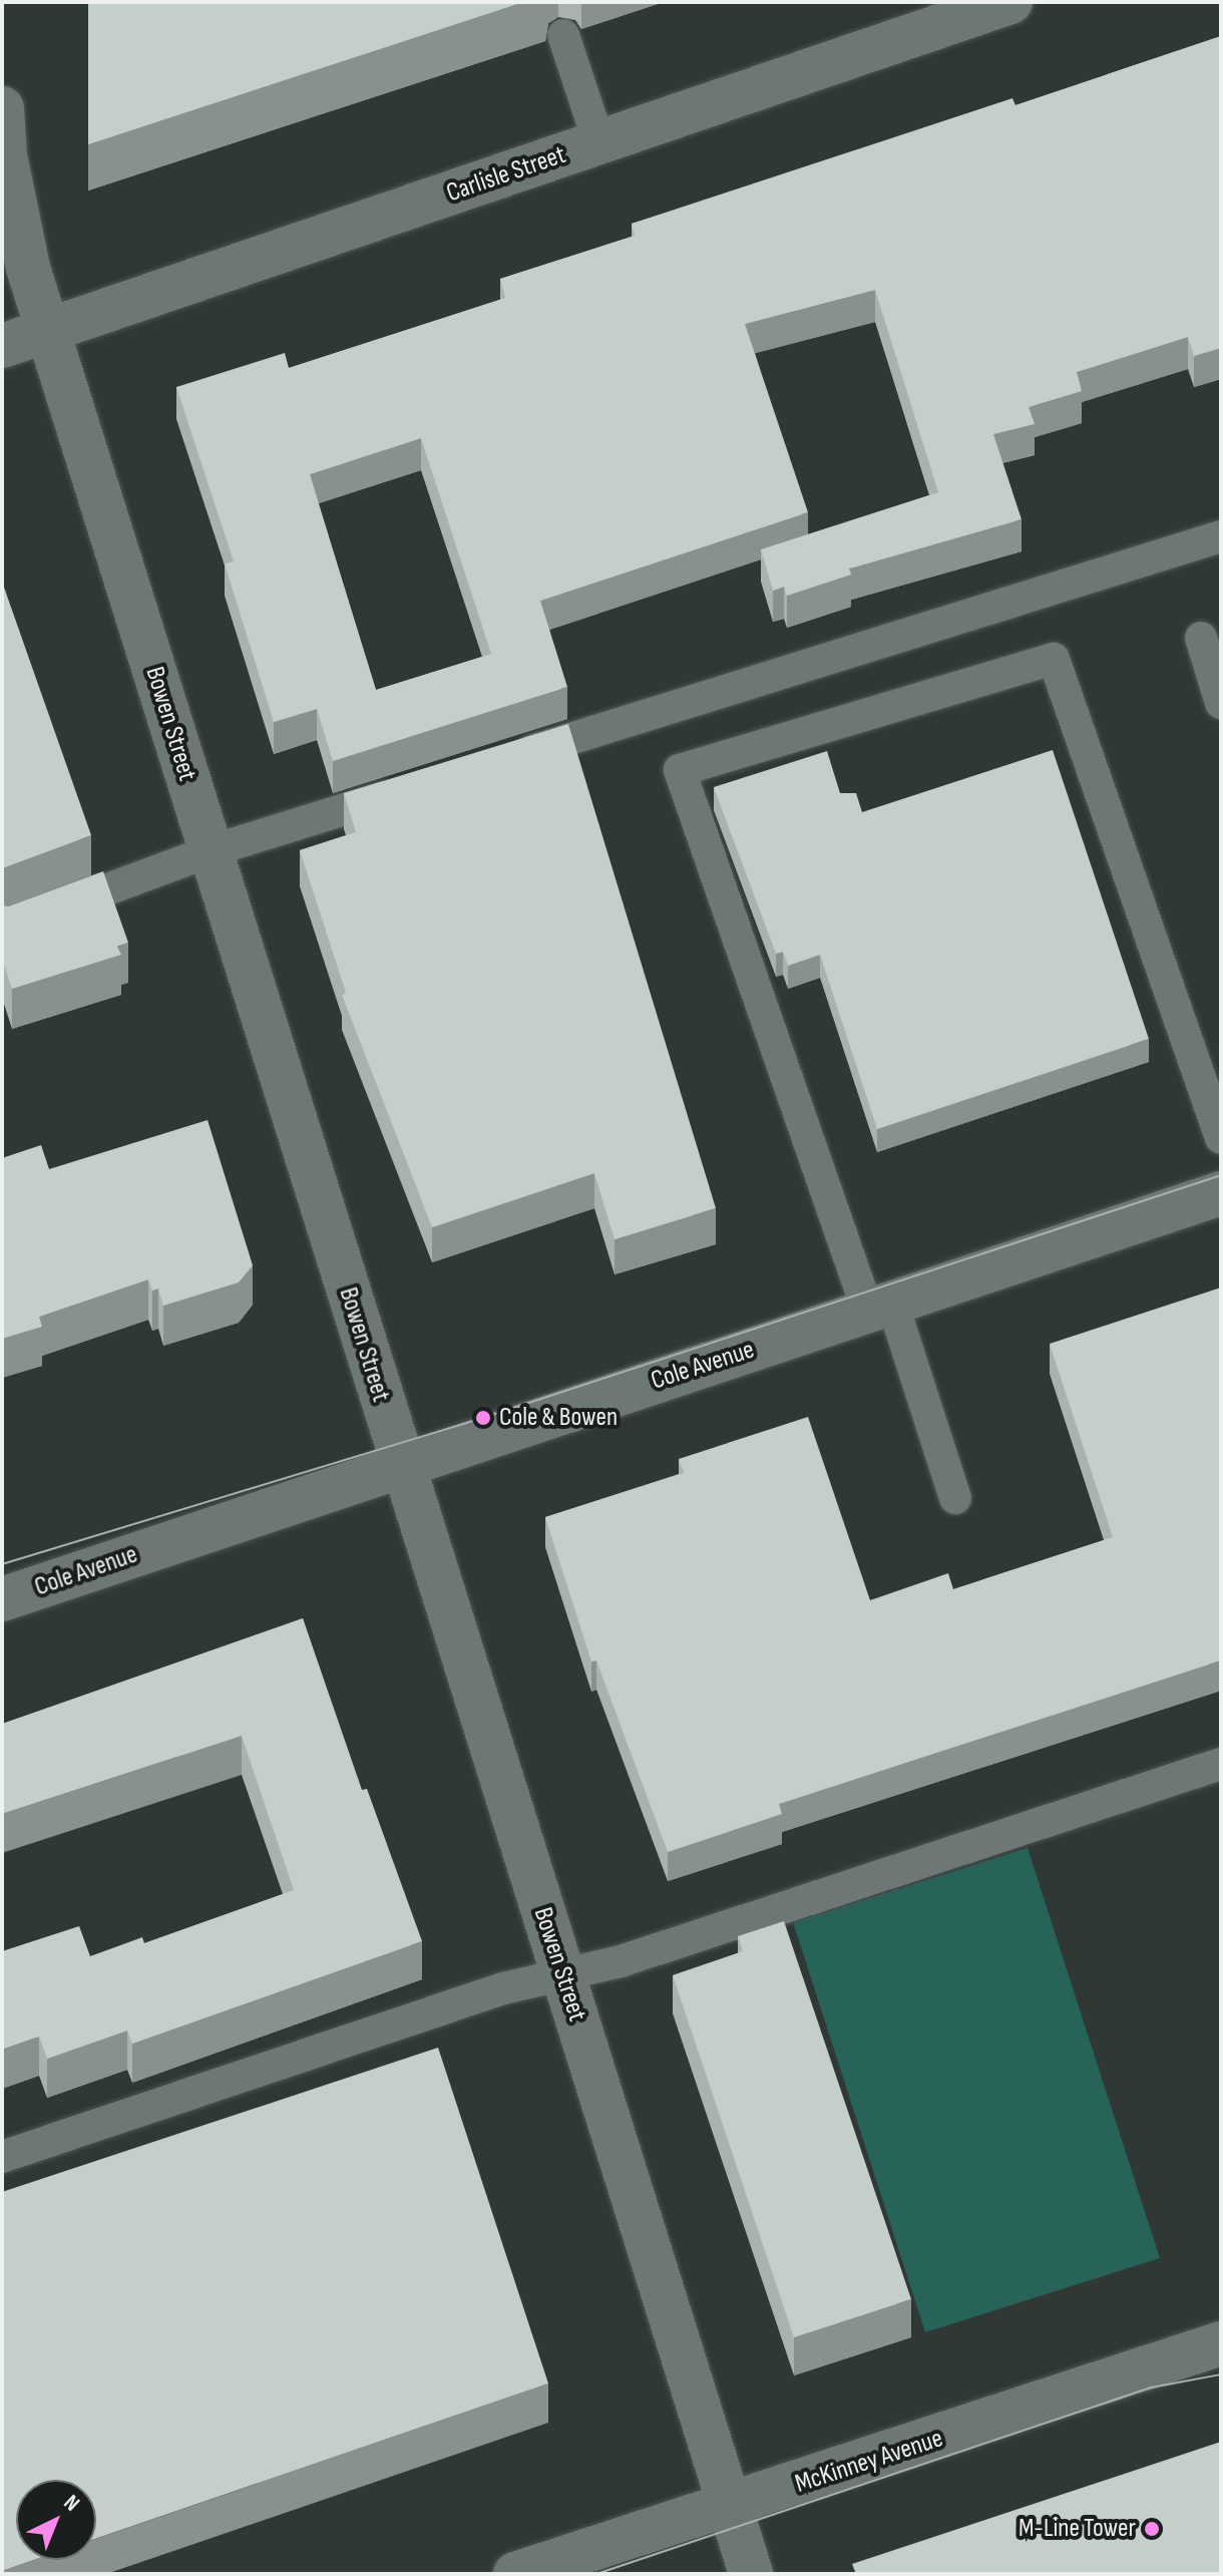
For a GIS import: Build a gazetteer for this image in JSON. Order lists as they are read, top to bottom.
{
  "streets": {
    "street": [
      "Carlisle Street",
      "Bowen Street",
      "Cole Avenue",
      "McKinney Avenue"
    ]
  },
  "crossings": [
    ["Carlisle Street", "Bowen Street"],
    ["Bowen Street", "Cole Avenue"],
    ["Bowen Street", "McKinney Avenue"]
  ],
  "places": ["Cole & Bowen", "M-Line Tower"],
  "north": "top right"
}
